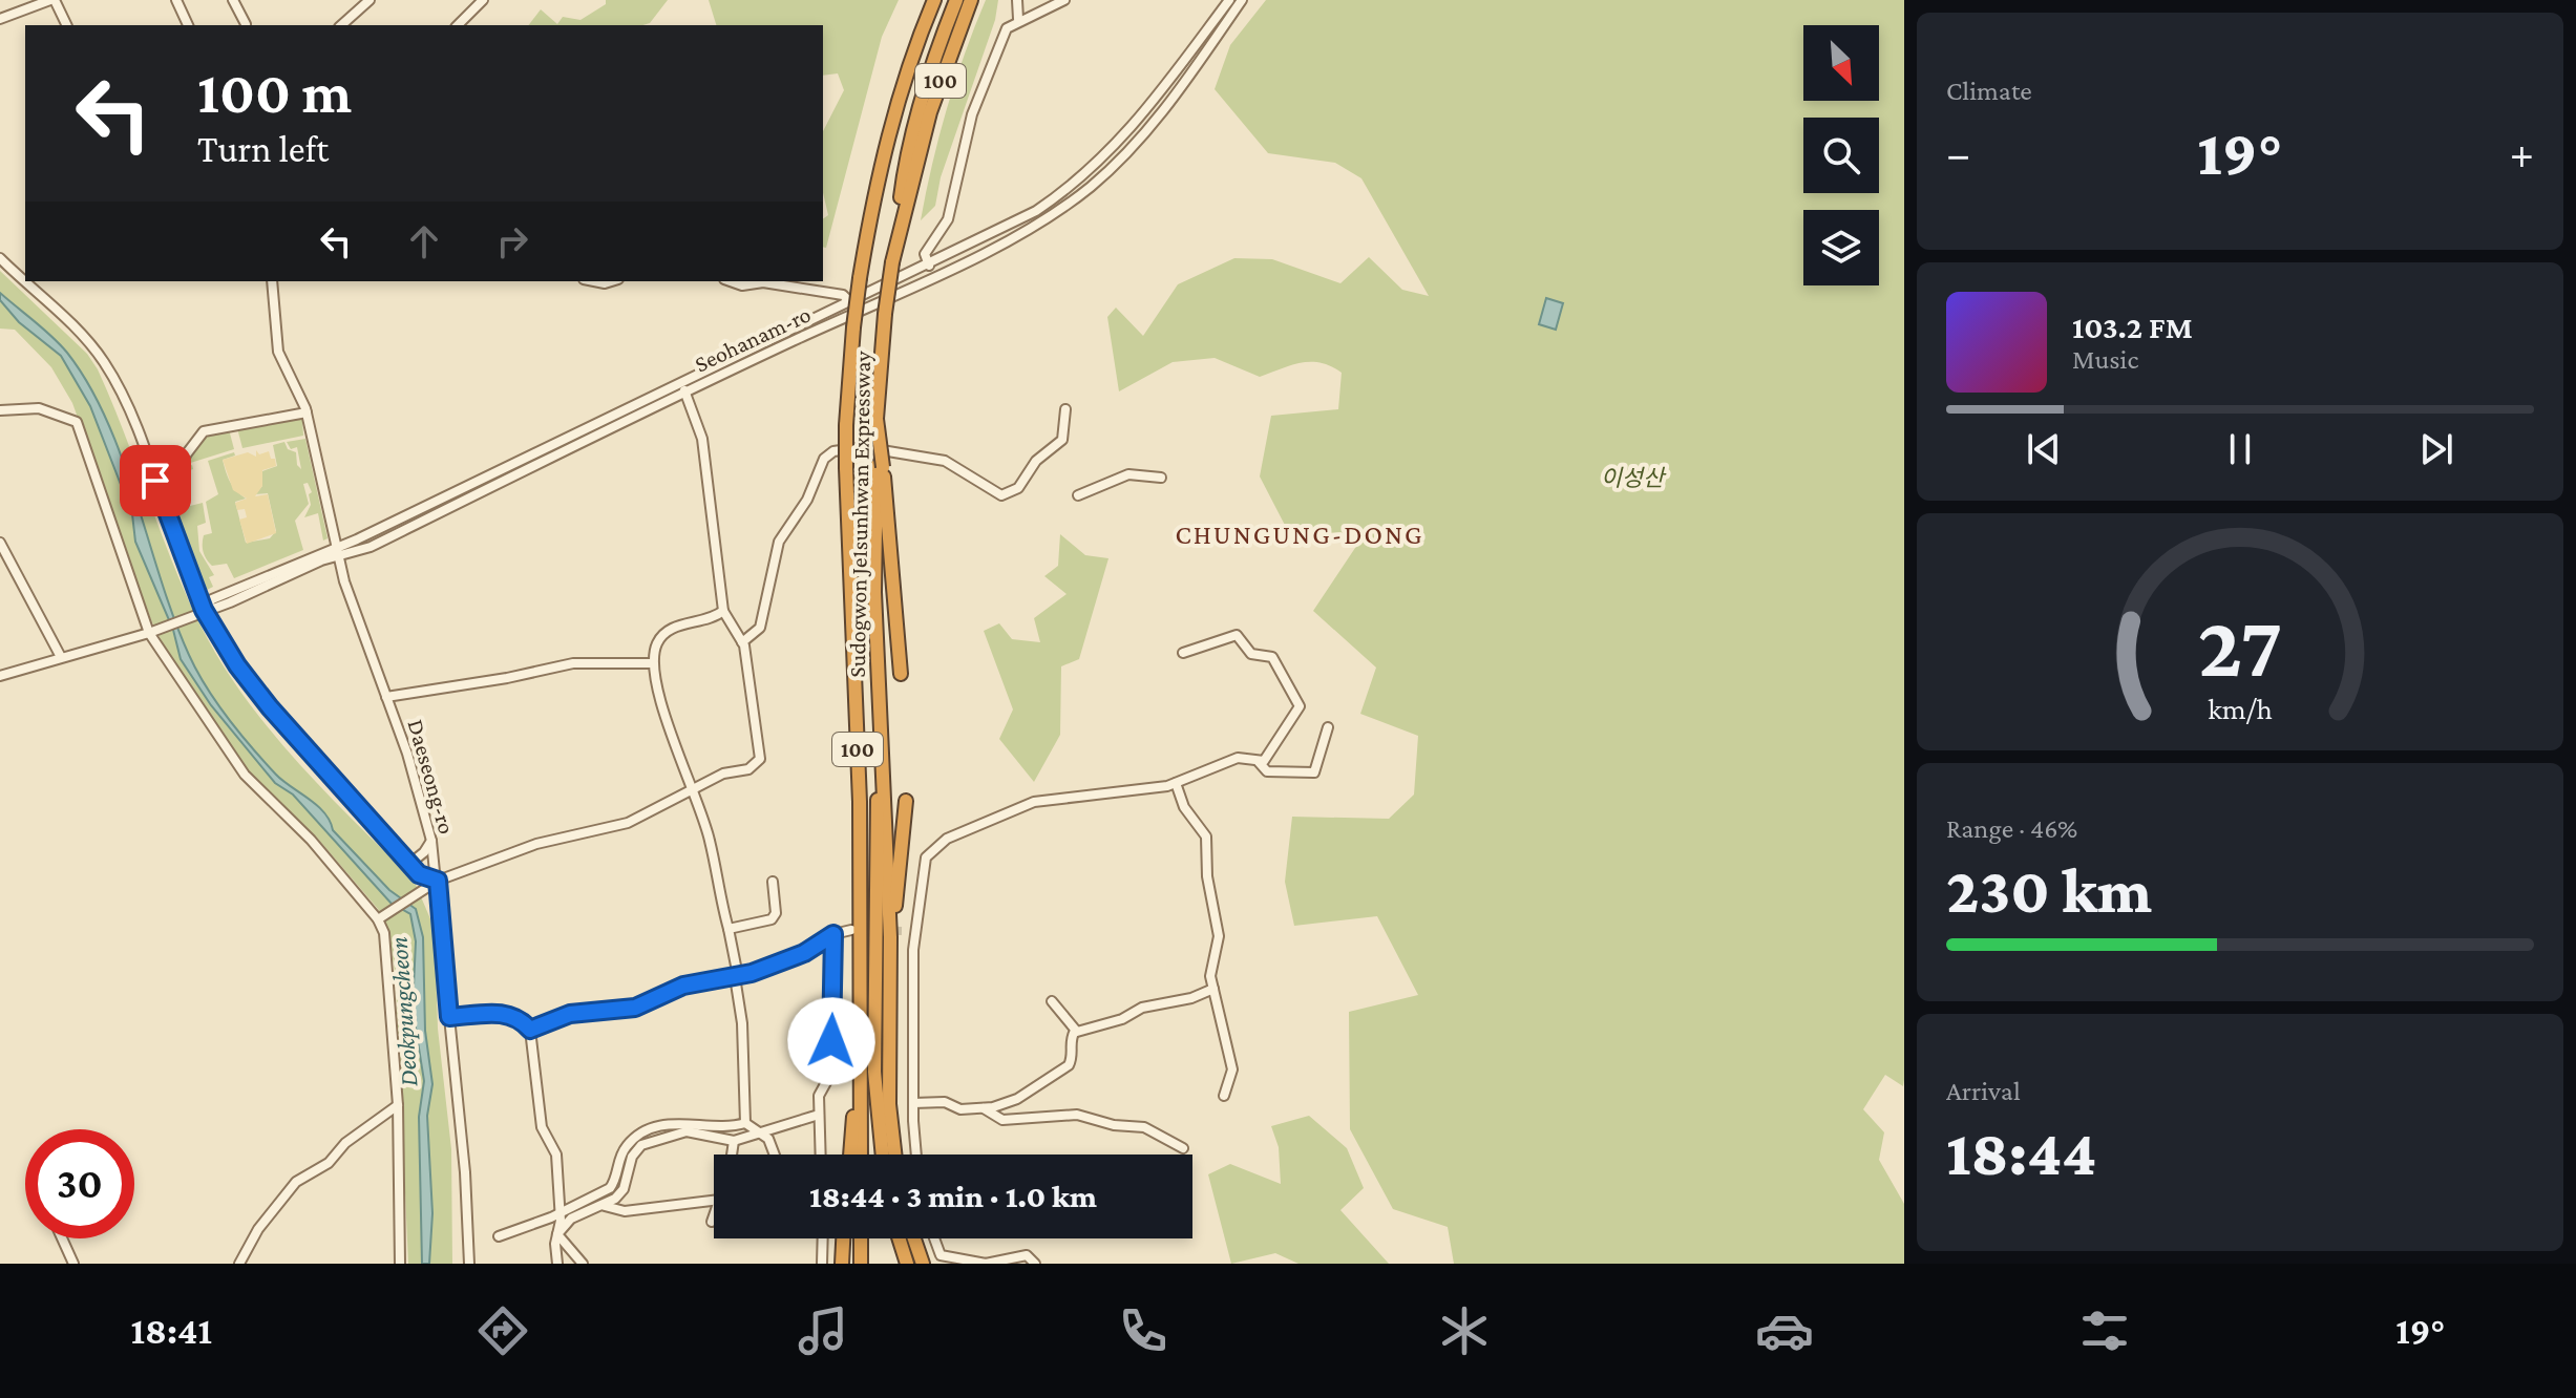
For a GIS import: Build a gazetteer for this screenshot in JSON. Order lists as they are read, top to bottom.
{
  "streets": {
    "highway": ["100", "Sudogwon Je1sunhwan Expressway"],
    "street": ["Seohanam-ro", "Daeseong-ro"]
  },
  "crossings": [
    ["Seohanam-ro", "Daeseong-ro"]
  ],
  "districts": ["CHUNGUNG-DONG"],
  "water": ["Deokpungcheon"],
  "parks": ["이성산"],
  "north": "bottom right",
  "page": {
    "tile": [
      "Climate",
      ["Range · 46%", "230 km"],
      ["Arrival", "18:44"]
    ],
    "turn": ["100 m", "Turn left"],
    "heat": ["−", "19°", "+"],
    "song": ["103.2 FM", "Music"],
    "limit": "30",
    "trip": "18:44 · 3 min · 1.0 km",
    "tabs": ["18:41", "19°"],
    "gauge": ["27", "km/h"]
  }
}
